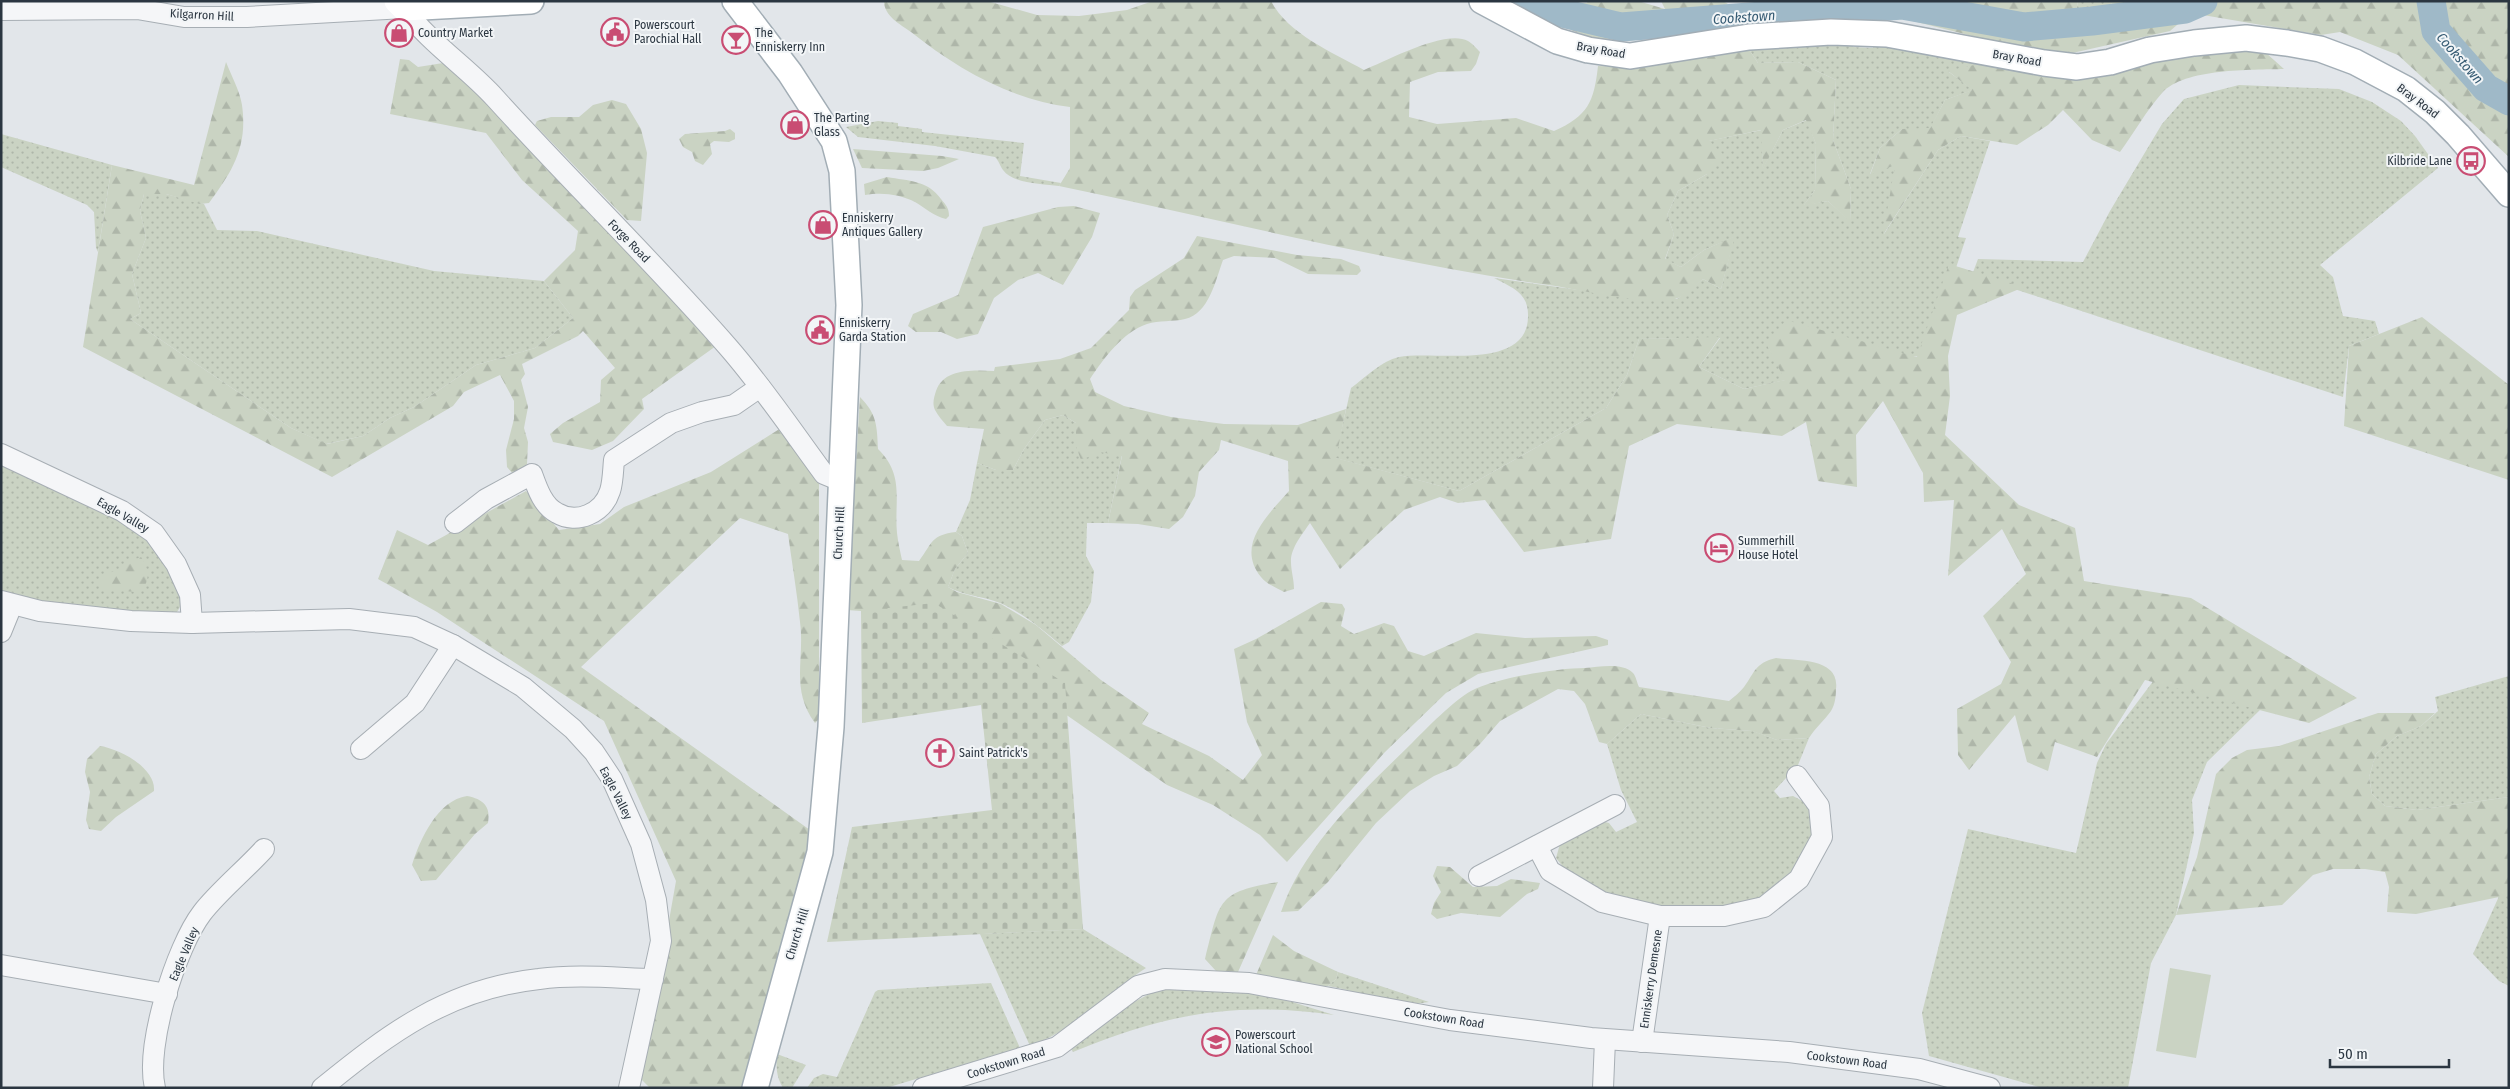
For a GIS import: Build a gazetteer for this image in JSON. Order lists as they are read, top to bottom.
{
  "streets": {
    "main road": ["Bray Road", "Church Hill"],
    "street": [
      "Kilgarron Hill",
      "Forge Road",
      "Eagle Valley",
      "Enniskerry Demesne",
      "Cookstown Road"
    ]
  },
  "crossings": [
    ["Kilgarron Hill", "Forge Road"],
    ["Forge Road", "Church Hill"],
    ["Enniskerry Demesne", "Cookstown Road"]
  ],
  "water": ["Cookstown"],
  "places": {
    "public building": ["Powerscourt Parochial Hall", "Enniskerry Garda Station"],
    "shop": ["Country Market", "The Parting Glass", "Enniskerry Antiques Gallery"],
    "bar": ["The Enniskerry Inn"],
    "bus stop": ["Kilbride Lane"],
    "hotel": ["Summerhill House Hotel"],
    "church": ["Saint Patrick's"],
    "school or university": ["Powerscourt National School"]
  },
  "scale_bar": "50 m"
}
